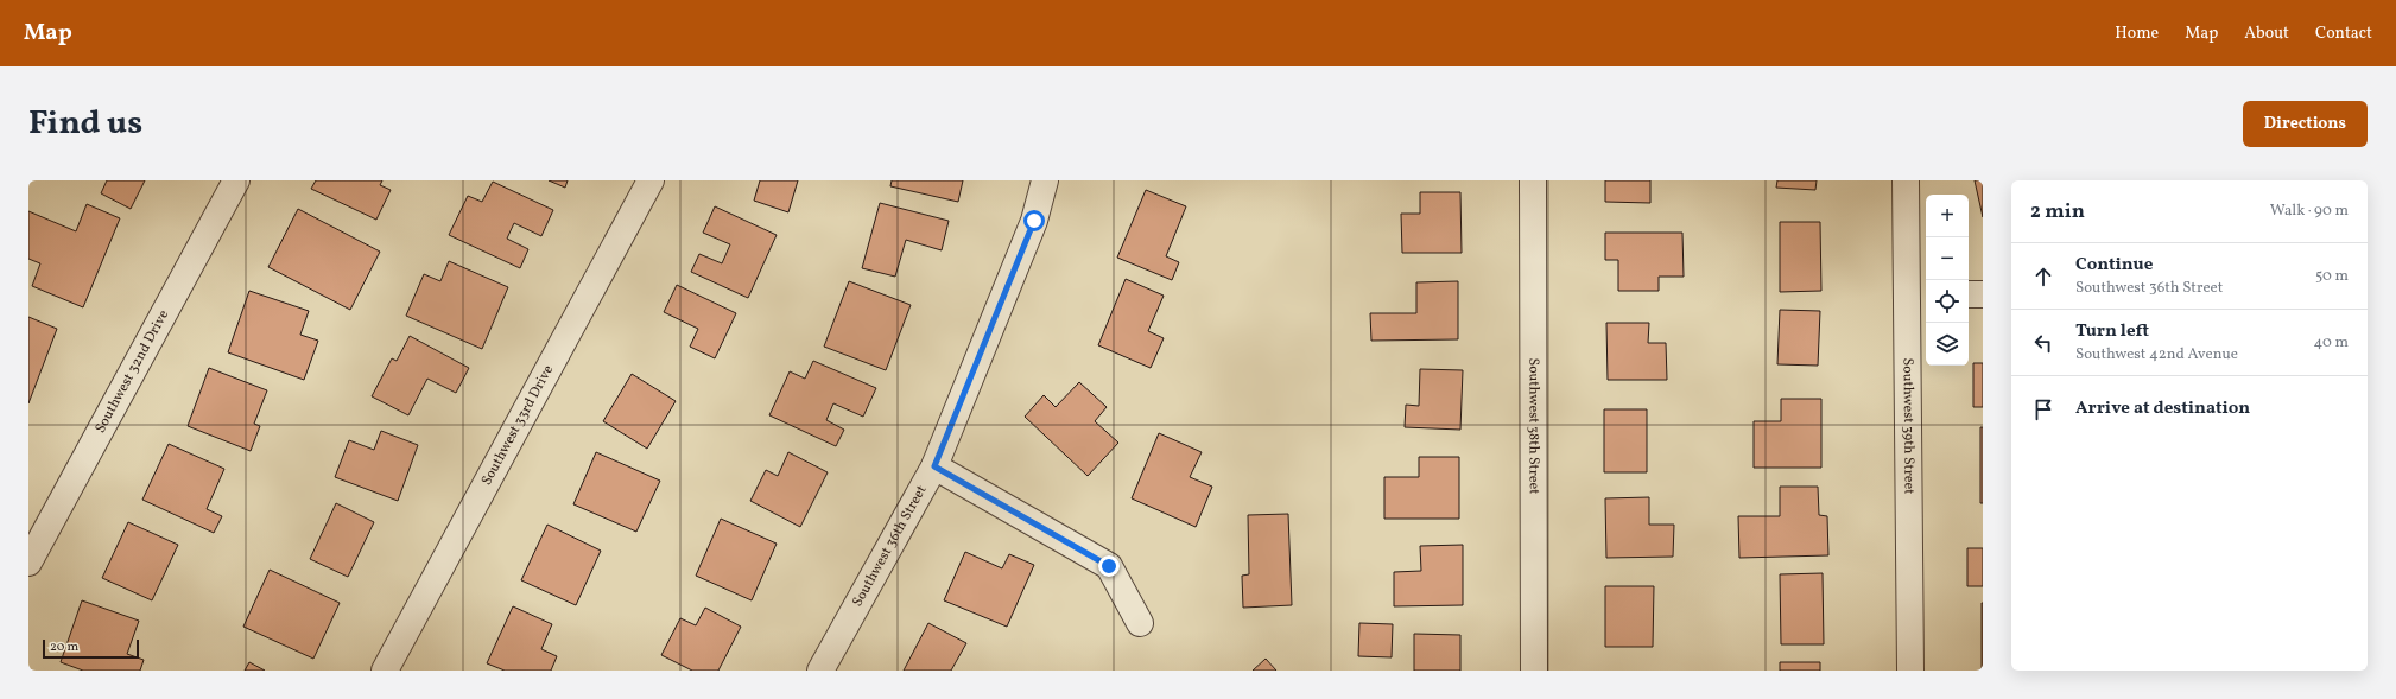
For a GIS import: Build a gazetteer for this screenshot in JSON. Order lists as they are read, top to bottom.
{
  "streets": {
    "street": [
      "Southwest 32nd Drive",
      "Southwest 33rd Drive",
      "Southwest 38th Street",
      "Southwest 39th Street",
      "Southwest 36th Street"
    ]
  },
  "scale_bar": "20 m",
  "page": {
    "header": "Map",
    "nav": [
      "Home",
      "Map",
      "About",
      "Contact"
    ],
    "title": "Find us",
    "buttons": "Directions",
    "heading": ["2 min", "Walk · 90 m"],
    "map_buttons": ["+", "−"],
    "list": [
      ["Continue", "Southwest 36th Street", "50 m"],
      ["Turn left", "Southwest 42nd Avenue", "40 m"],
      "Arrive at destination"
    ],
    "scale": "20 m"
  }
}
